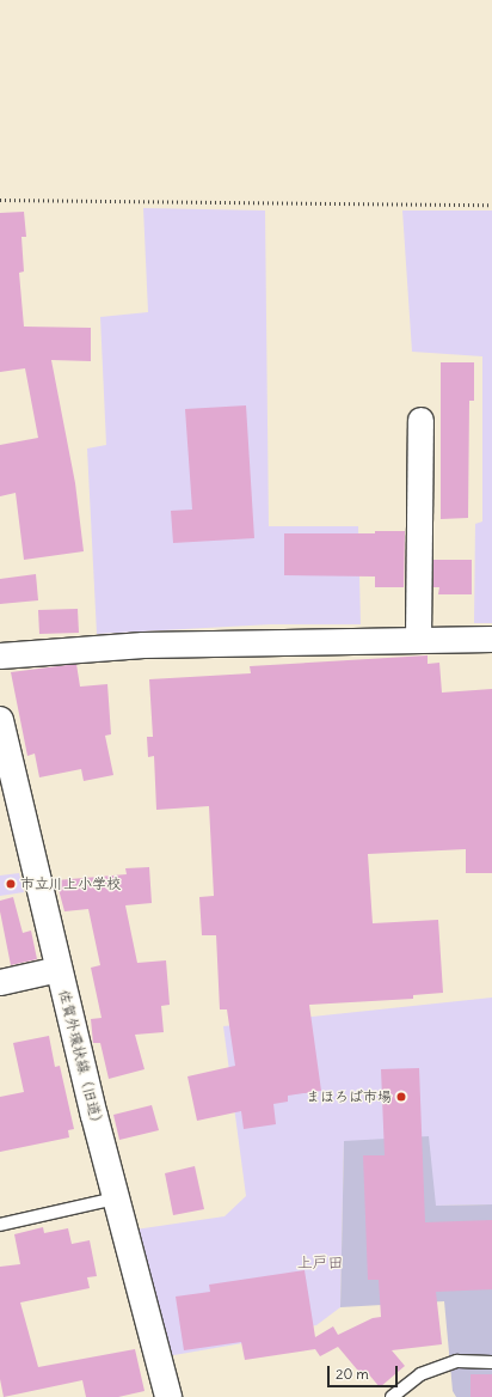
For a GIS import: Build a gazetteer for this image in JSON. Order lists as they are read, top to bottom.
{
  "streets": {
    "street": ["佐賀外環状線（旧道）"]
  },
  "districts": ["上戸田"],
  "places": ["市立川上小学校", "まほろば市場"],
  "scale_bar": "20 m"
}
